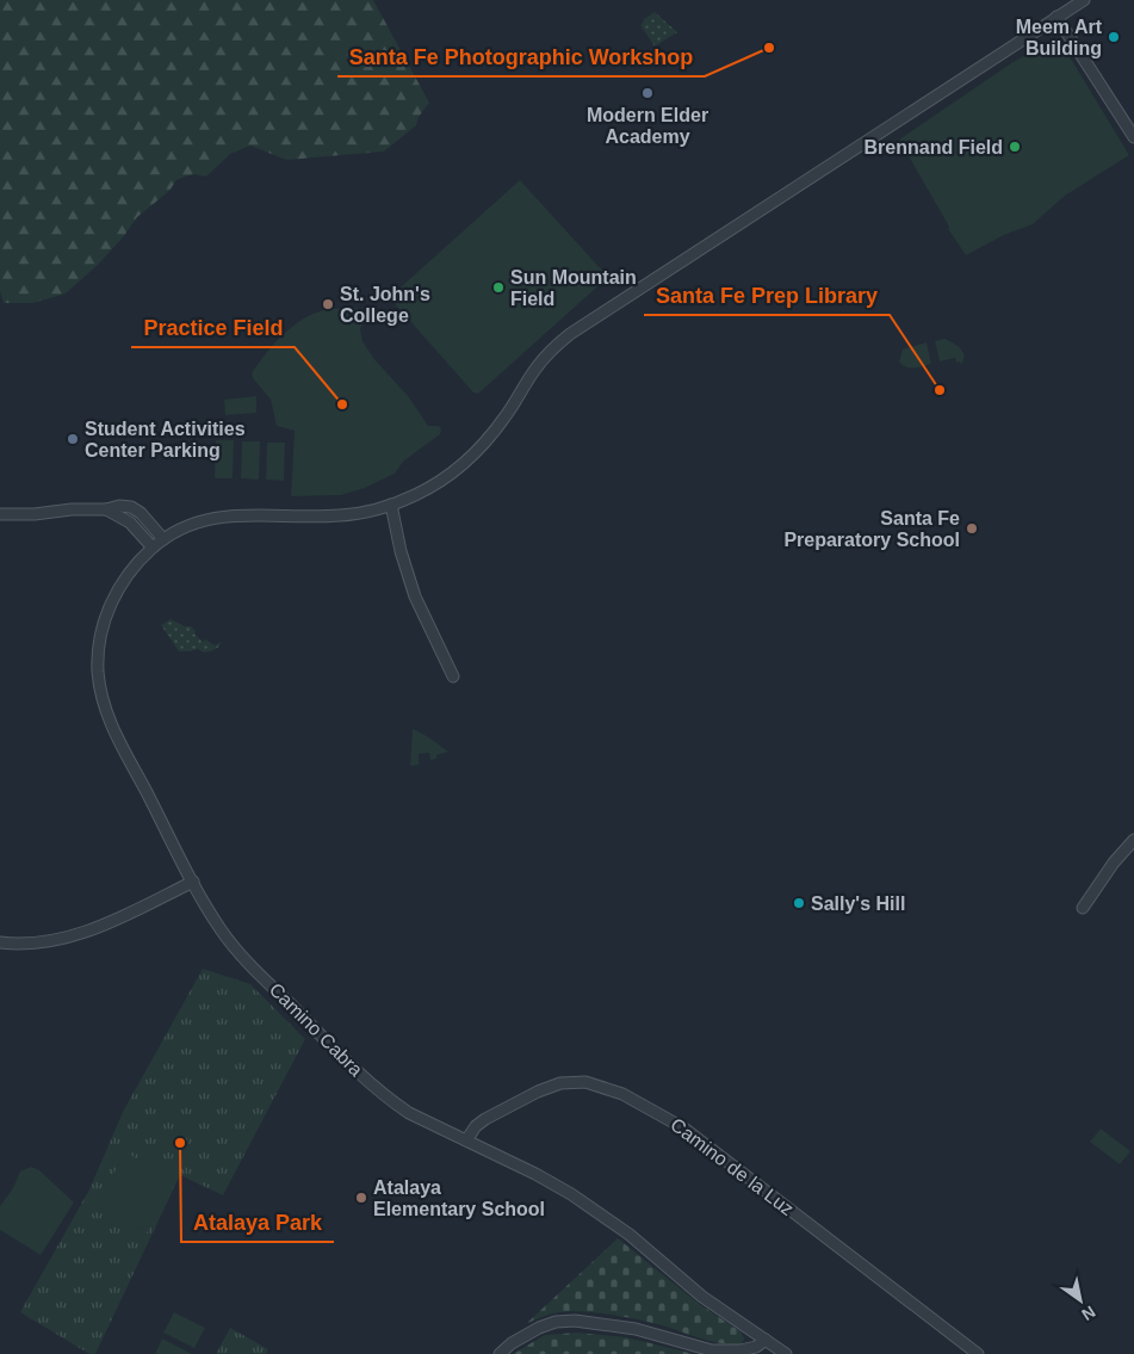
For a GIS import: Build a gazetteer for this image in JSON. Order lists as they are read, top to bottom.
{
  "streets": {
    "street": ["Camino Cabra", "Camino de la Luz"]
  },
  "crossings": [
    ["Camino Cabra", "Camino de la Luz"]
  ],
  "places": [
    "Meem Art Building",
    "Santa Fe Photographic Workshop",
    "Modern Elder Academy",
    "Brennand Field",
    "Sun Mountain Field",
    "St. John's College",
    "Santa Fe Prep Library",
    "Practice Field",
    "Student Activities Center Parking",
    "Santa Fe Preparatory School",
    "Sally's Hill",
    "Atalaya Park",
    "Atalaya Elementary School"
  ],
  "north": "bottom right"
}
